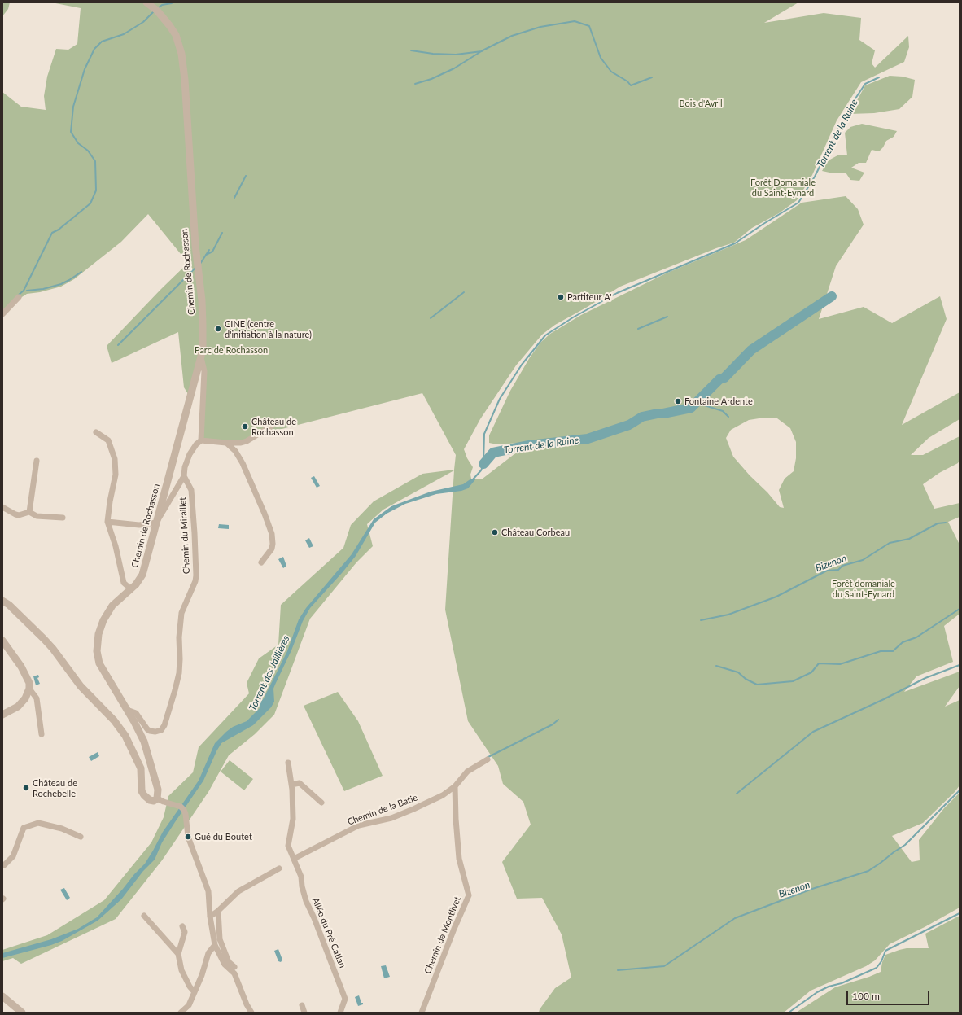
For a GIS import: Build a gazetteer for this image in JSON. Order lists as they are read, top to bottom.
{
  "streets": {
    "street": [
      "Chemin de Rochasson",
      "Chemin du Miraillet",
      "Chemin de la Batie",
      "Allée du Pré Catlan",
      "Chemin de Montlivet"
    ]
  },
  "crossings": [
    ["Chemin de Rochasson", "Chemin du Miraillet"],
    ["Chemin de la Batie", "Allée du Pré Catlan"],
    ["Chemin de la Batie", "Chemin de Montlivet"]
  ],
  "water": ["Torrent de la Ruine", "Bizenon", "Torrent des Jaillières"],
  "parks": [
    "Bois d'Avril",
    "Forêt Domaniale du Saint-Eynard",
    "Parc de Rochasson",
    "Forêt domaniale du Saint-Eynard"
  ],
  "places": [
    "Partiteur A'",
    "CINE (centre d'initiation à la nature)",
    "Fontaine Ardente",
    "Château de Rochasson",
    "Château Corbeau",
    "Château de Rochebelle",
    "Gué du Boutet"
  ],
  "scale_bar": "100 m"
}
